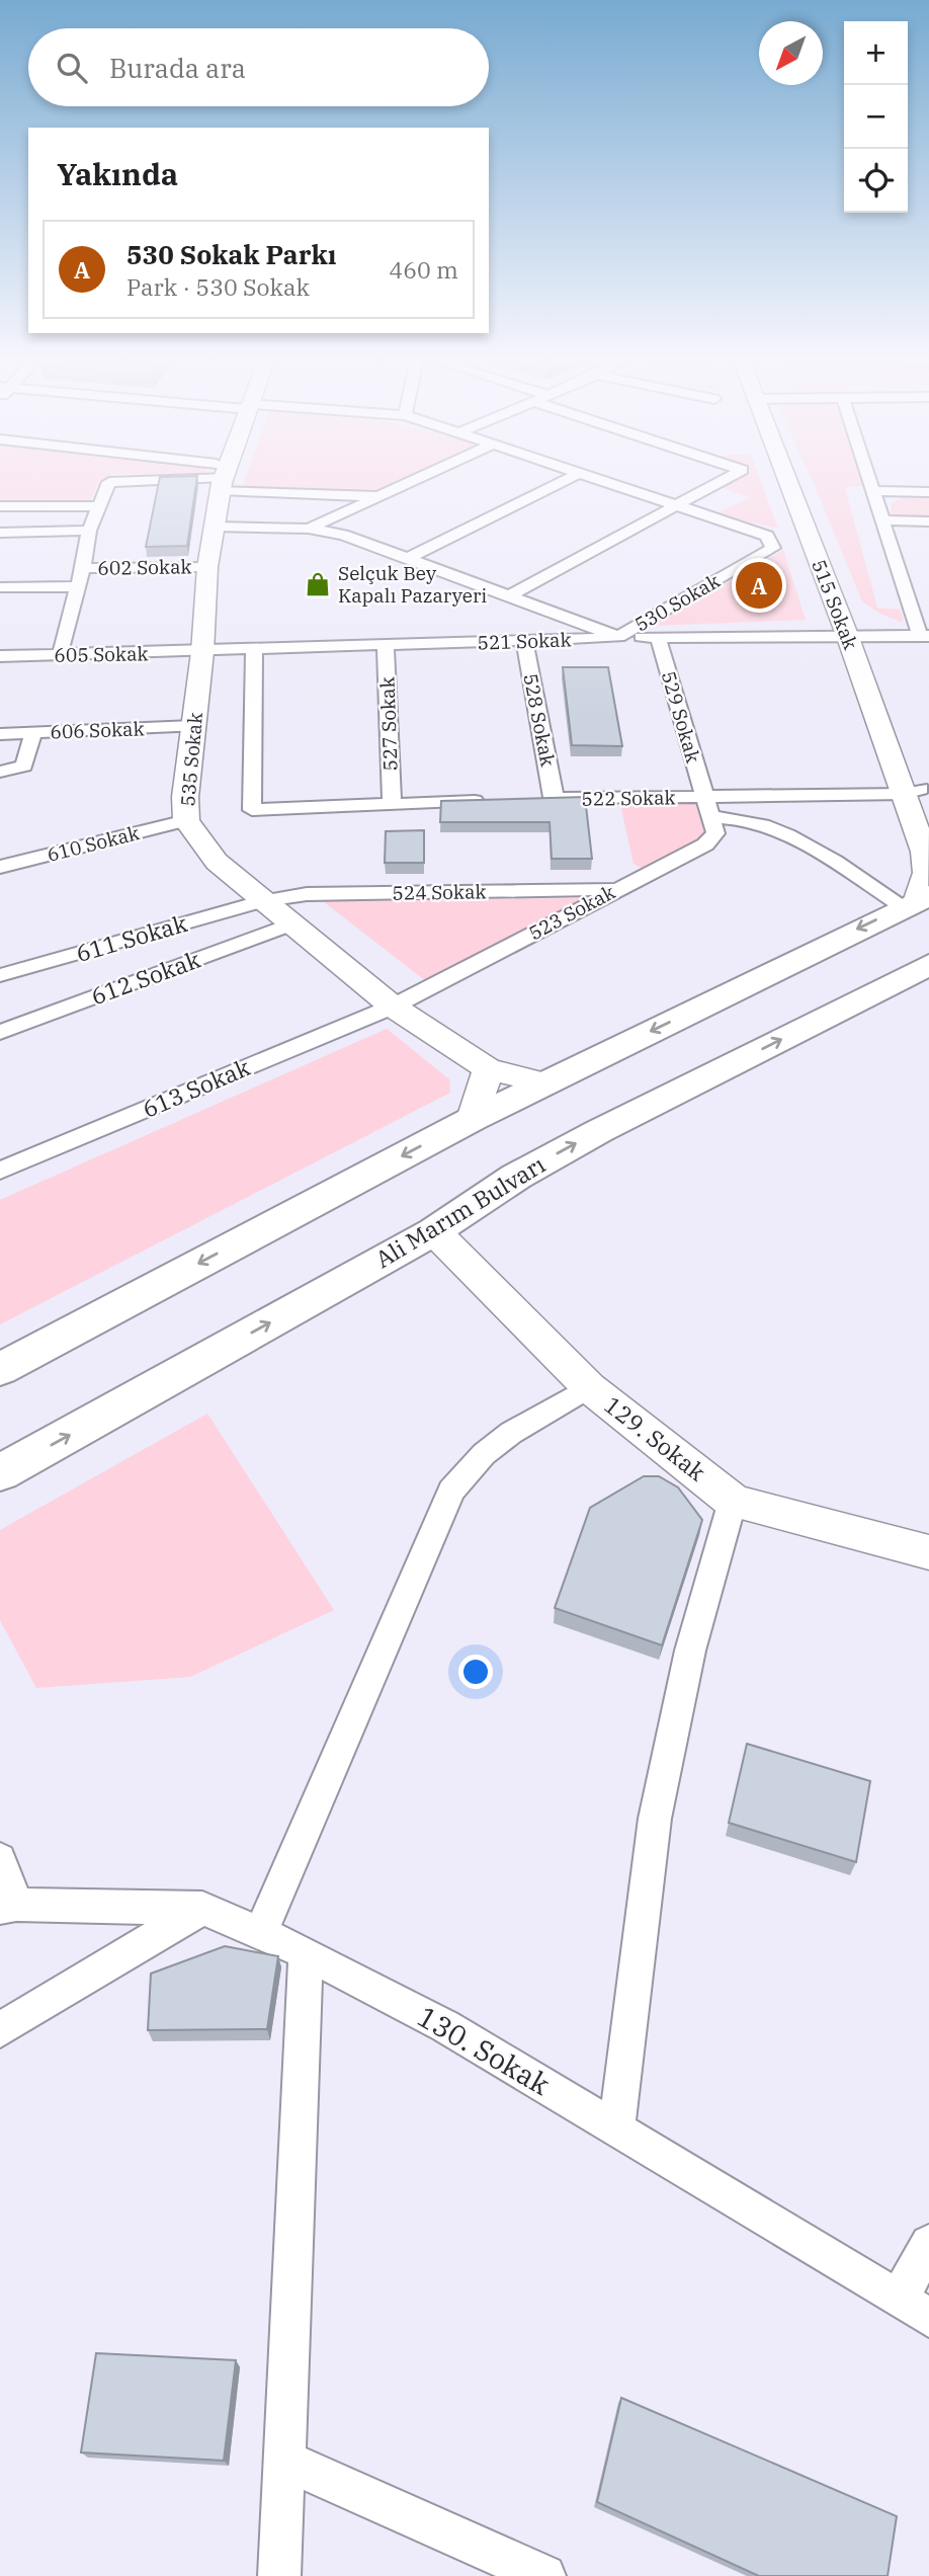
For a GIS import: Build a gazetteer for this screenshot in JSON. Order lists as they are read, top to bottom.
{
  "streets": {
    "main road": ["Ali Marım Bulvarı"],
    "street": [
      "602 Sokak",
      "530 Sokak",
      "515 Sokak",
      "521 Sokak",
      "605 Sokak",
      "529 Sokak",
      "528 Sokak",
      "527 Sokak",
      "606 Sokak",
      "535 Sokak",
      "522 Sokak",
      "610 Sokak",
      "524 Sokak",
      "523 Sokak",
      "611 Sokak",
      "612 Sokak",
      "613 Sokak",
      "129. Sokak",
      "130. Sokak"
    ]
  },
  "crossings": [
    ["602 Sokak", "535 Sokak"],
    ["530 Sokak", "521 Sokak"],
    ["515 Sokak", "521 Sokak"],
    ["515 Sokak", "522 Sokak"],
    ["521 Sokak", "605 Sokak"],
    ["521 Sokak", "529 Sokak"],
    ["521 Sokak", "528 Sokak"],
    ["521 Sokak", "527 Sokak"],
    ["521 Sokak", "535 Sokak"],
    ["605 Sokak", "535 Sokak"],
    ["529 Sokak", "522 Sokak"],
    ["528 Sokak", "522 Sokak"],
    ["606 Sokak", "535 Sokak"],
    ["535 Sokak", "610 Sokak"],
    ["535 Sokak", "524 Sokak"],
    ["535 Sokak", "523 Sokak"],
    ["535 Sokak", "611 Sokak"],
    ["535 Sokak", "612 Sokak"],
    ["535 Sokak", "613 Sokak"],
    ["524 Sokak", "523 Sokak"],
    ["524 Sokak", "611 Sokak"],
    ["523 Sokak", "613 Sokak"],
    ["Ali Marım Bulvarı", "129. Sokak"]
  ],
  "places": {
    "shop": ["Selçuk Bey Kapalı Pazaryeri"]
  },
  "north": "bottom left",
  "page": {
    "map_buttons": ["+", "−"],
    "search": "Burada ara",
    "heading": "Yakında",
    "list": [
      {
        "mark": "A",
        "name": "530 Sokak Parkı",
        "note": "Park · 530 Sokak",
        "value": "460 m"
      }
    ],
    "pins": "A"
  }
}
